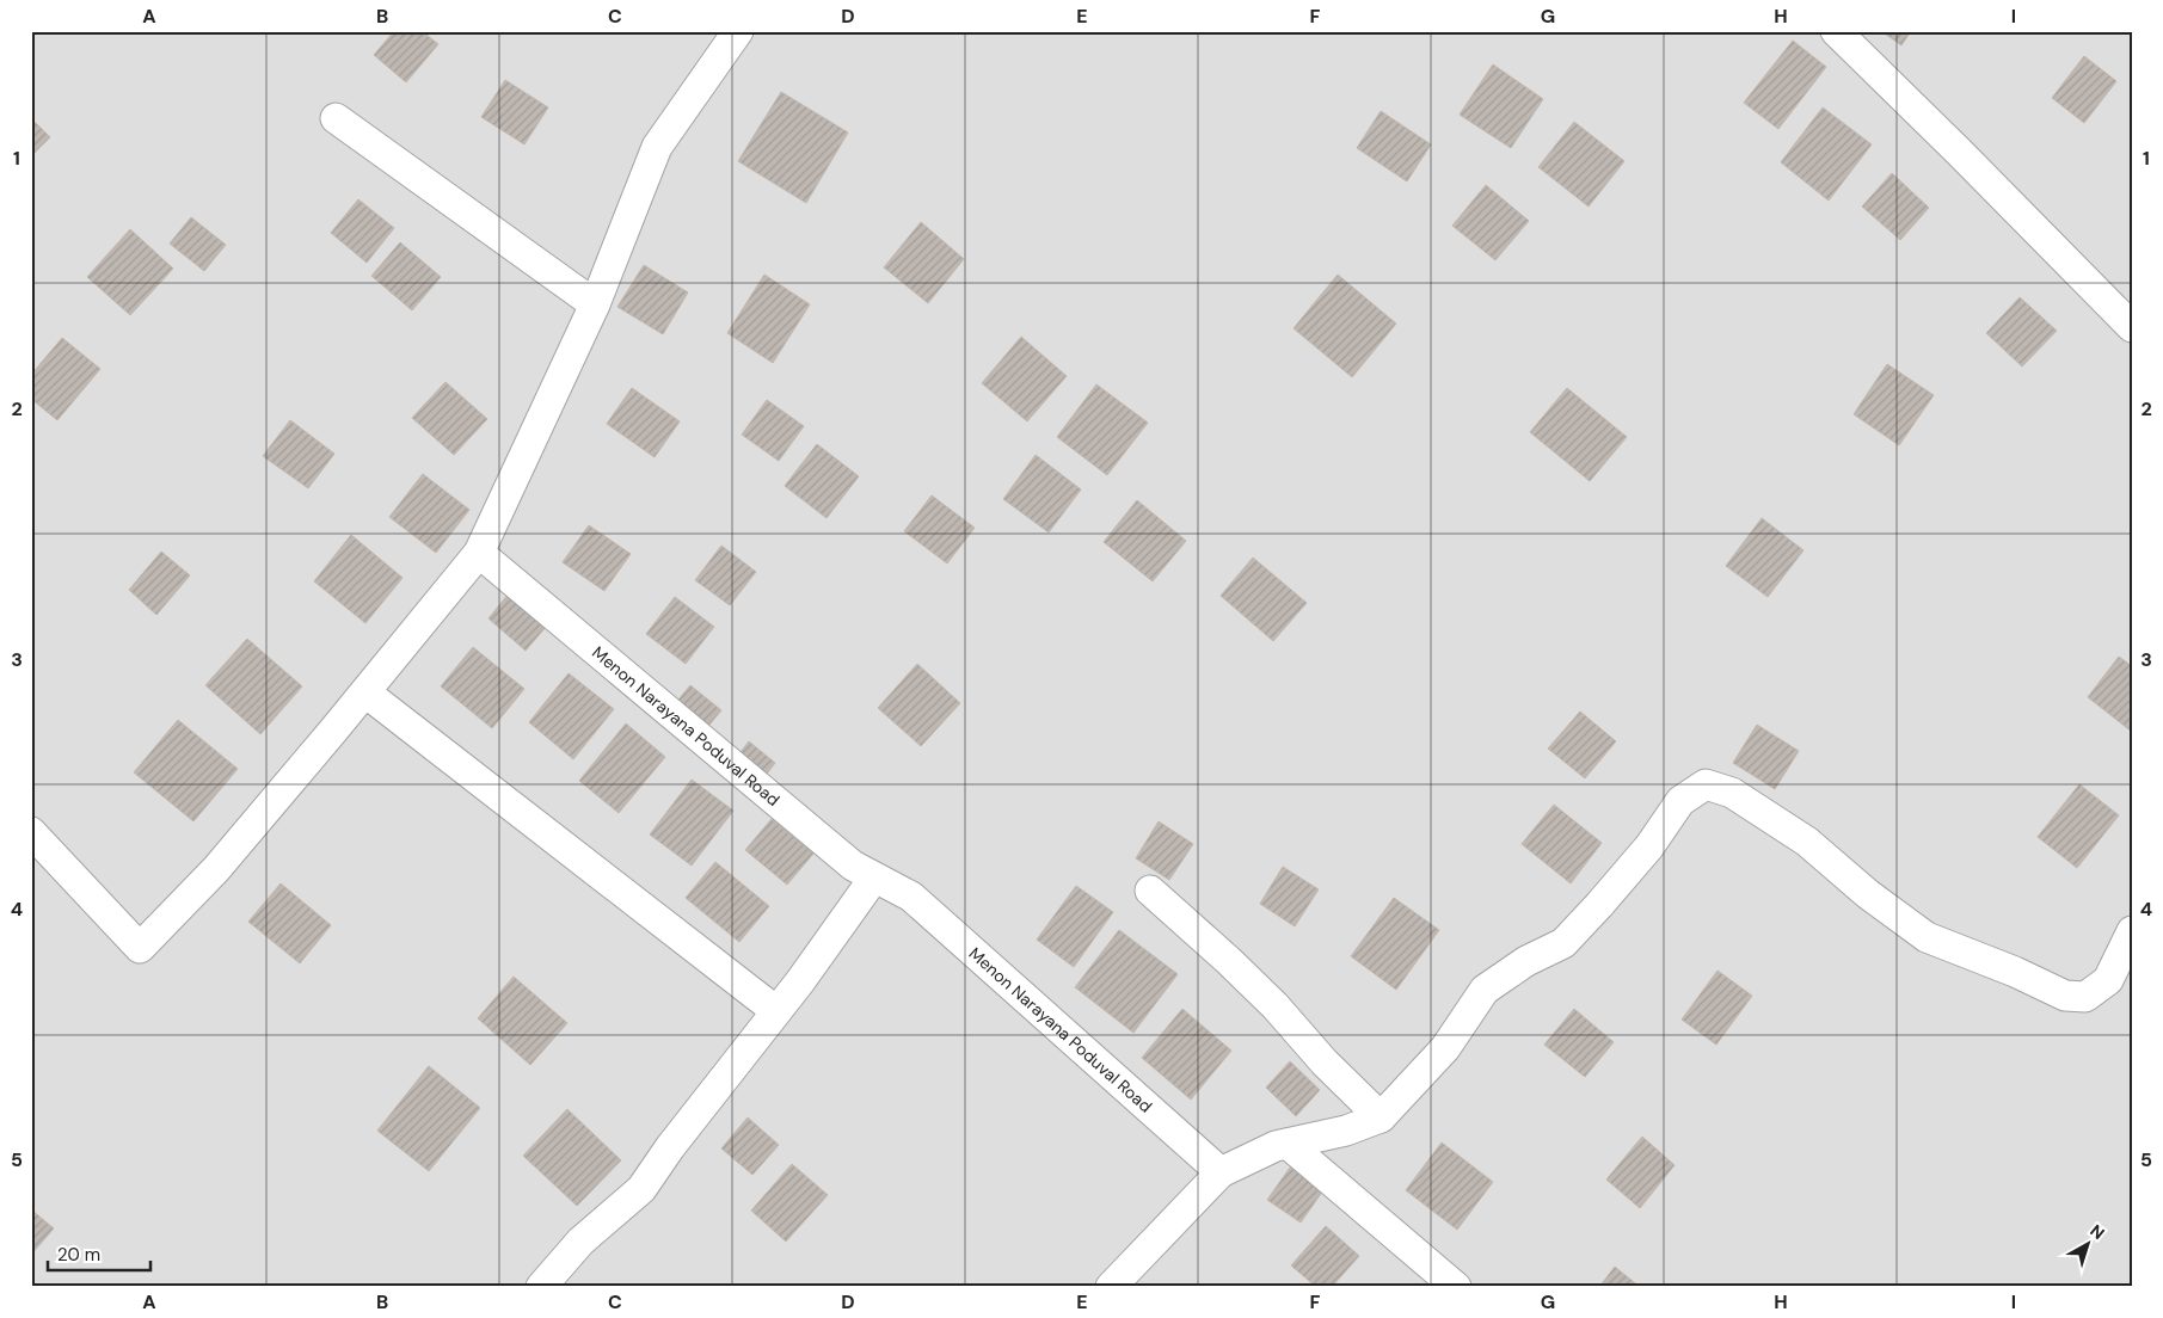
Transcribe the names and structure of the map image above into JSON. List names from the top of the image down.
{
  "streets": {
    "street": ["Menon Narayana Poduval Road"]
  },
  "scale_bar": "20 m",
  "north": "top right",
  "grid": {
    "columns": [
      "A",
      "B",
      "C",
      "D",
      "E",
      "F",
      "G",
      "H",
      "I"
    ],
    "rows": [
      "1",
      "2",
      "3",
      "4",
      "5"
    ]
  }
}
